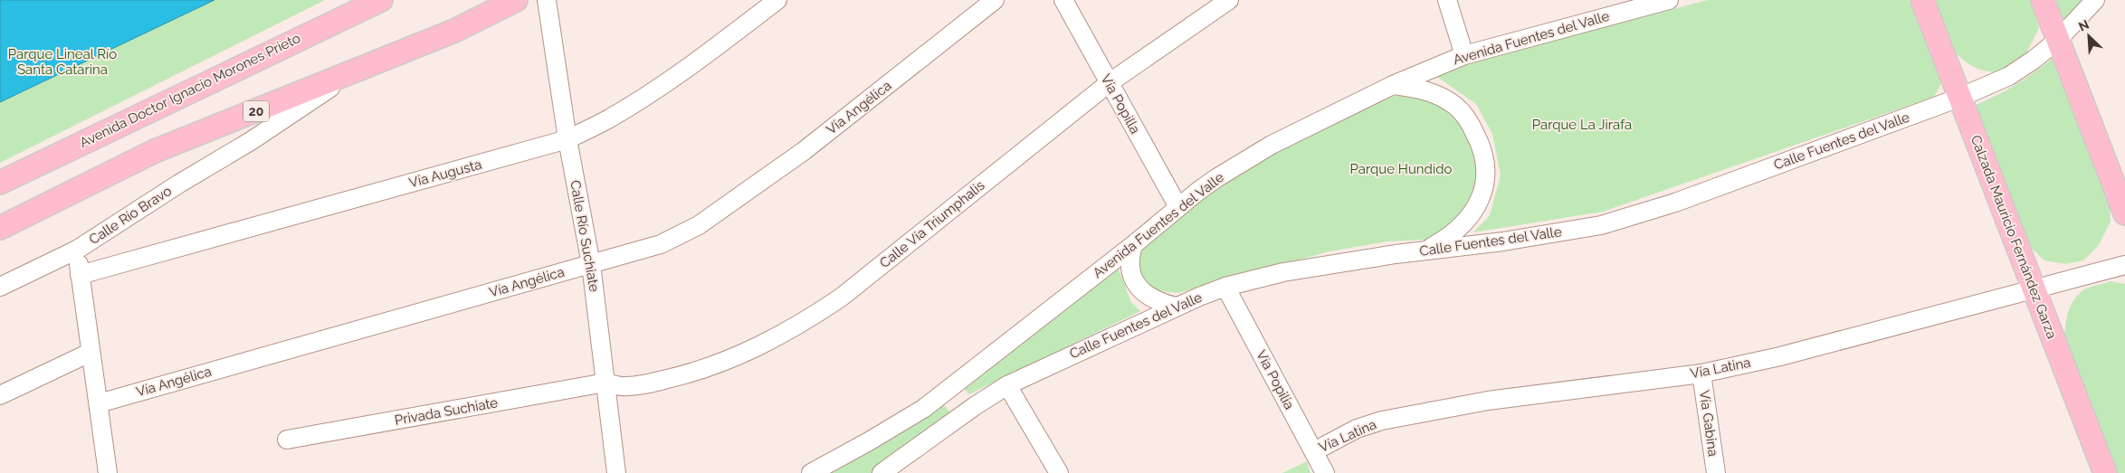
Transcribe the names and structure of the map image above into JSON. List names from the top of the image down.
{
  "streets": {
    "main road": ["Avenida Doctor Ignacio Morones Prieto", "20", "Calzada Mauricio Fernández Garza"],
    "street": [
      "Avenida Fuentes del Valle",
      "Vía Popilla",
      "Vía Angélica",
      "Calle Fuentes del Valle",
      "Vía Augusta",
      "Calle Río Bravo",
      "Calle Vía Triumphalis",
      "Calle Río Suchiate",
      "Vía Latina",
      "Vía Popilia",
      "Privada Suchiate",
      "Vía Gabina"
    ]
  },
  "crossings": [
    ["Avenida Fuentes del Valle", "Vía Popilla"],
    ["Vía Popilla", "Calle Vía Triumphalis"],
    ["Vía Angélica", "Calle Río Bravo"],
    ["Vía Angélica", "Calle Río Suchiate"],
    ["20", "Calle Río Bravo"],
    ["Calle Fuentes del Valle", "Calzada Mauricio Fernández Garza"],
    ["Calle Fuentes del Valle", "Vía Popilia"],
    ["Vía Augusta", "Calle Río Bravo"],
    ["Vía Augusta", "Calle Río Suchiate"],
    ["Calle Vía Triumphalis", "Calle Río Suchiate"],
    ["Calle Vía Triumphalis", "Privada Suchiate"],
    ["Calle Río Suchiate", "Privada Suchiate"],
    ["Calzada Mauricio Fernández Garza", "Vía Latina"],
    ["Vía Latina", "Vía Popilia"],
    ["Vía Latina", "Vía Gabina"]
  ],
  "parks": ["Parque Lineal Río Santa Catarina", "Parque La Jirafa", "Parque Hundido"],
  "north": "top left"
}
